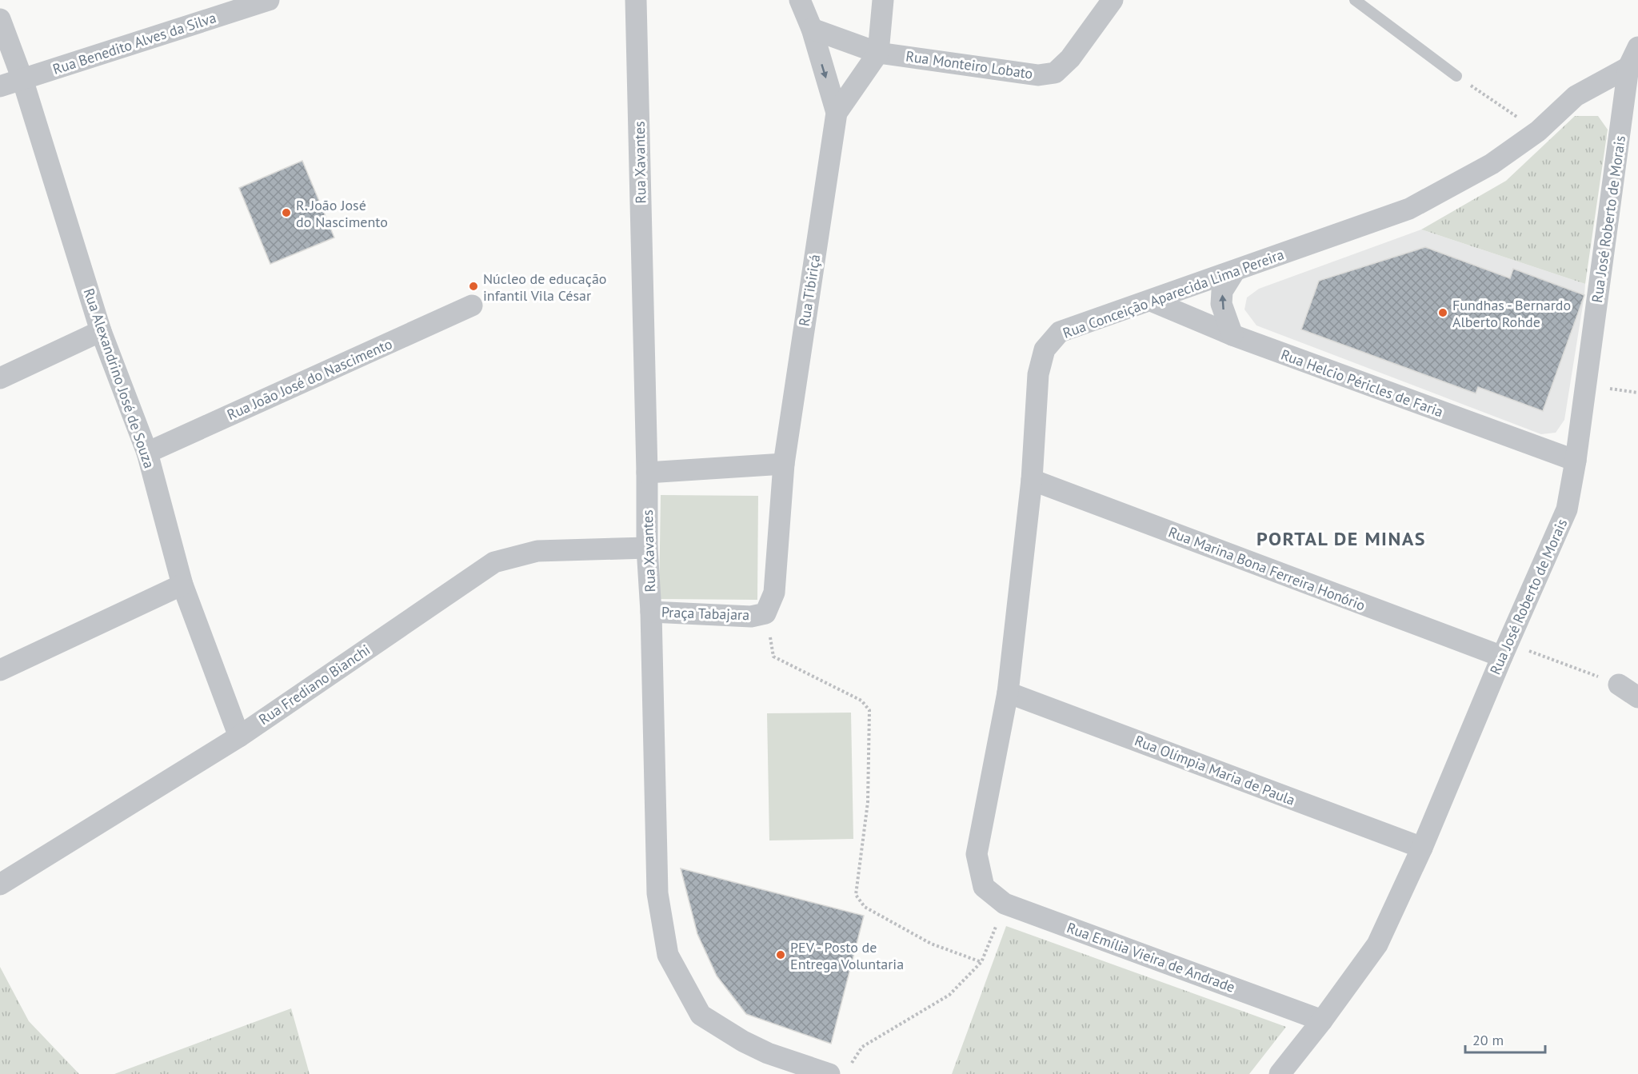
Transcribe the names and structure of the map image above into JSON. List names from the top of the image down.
{
  "streets": {
    "street": [
      "Rua Benedito Alves da Silva",
      "Rua Monteiro Lobato",
      "Rua Xavantes",
      "Rua José Roberto de Morais",
      "Rua Tibiriçá",
      "Rua Conceição Aparecida Lima Pereira",
      "Rua Alexandrino José de Souza",
      "Rua João José do Nascimento",
      "Rua Helcio Péricles de Faria",
      "Rua Marina Bona Ferreira Honório",
      "Praça Tabajara",
      "Rua Frediano Bianchi",
      "Rua Olímpia Maria de Paula",
      "Rua Emília Vieira de Andrade"
    ]
  },
  "crossings": [
    ["Rua Benedito Alves da Silva", "Rua Alexandrino José de Souza"],
    ["Rua Monteiro Lobato", "Rua Tibiriçá"],
    ["Rua Xavantes", "Praça Tabajara"],
    ["Rua Xavantes", "Rua Frediano Bianchi"],
    ["Rua José Roberto de Morais", "Rua Conceição Aparecida Lima Pereira"],
    ["Rua José Roberto de Morais", "Rua Helcio Péricles de Faria"],
    ["Rua José Roberto de Morais", "Rua Marina Bona Ferreira Honório"],
    ["Rua José Roberto de Morais", "Rua Olímpia Maria de Paula"],
    ["Rua José Roberto de Morais", "Rua Emília Vieira de Andrade"],
    ["Rua Tibiriçá", "Praça Tabajara"],
    ["Rua Conceição Aparecida Lima Pereira", "Rua Helcio Péricles de Faria"],
    ["Rua Conceição Aparecida Lima Pereira", "Rua Marina Bona Ferreira Honório"],
    ["Rua Conceição Aparecida Lima Pereira", "Rua Olímpia Maria de Paula"],
    ["Rua Conceição Aparecida Lima Pereira", "Rua Emília Vieira de Andrade"],
    ["Rua Alexandrino José de Souza", "Rua João José do Nascimento"],
    ["Rua Alexandrino José de Souza", "Rua Frediano Bianchi"]
  ],
  "districts": ["PORTAL DE MINAS"],
  "places": [
    "R. João José do Nascimento",
    "Núcleo de educação infantil Vila César",
    "Fundhas - Bernardo Alberto Rohde",
    "PEV - Posto de Entrega Voluntaria"
  ],
  "scale_bar": "20 m"
}
